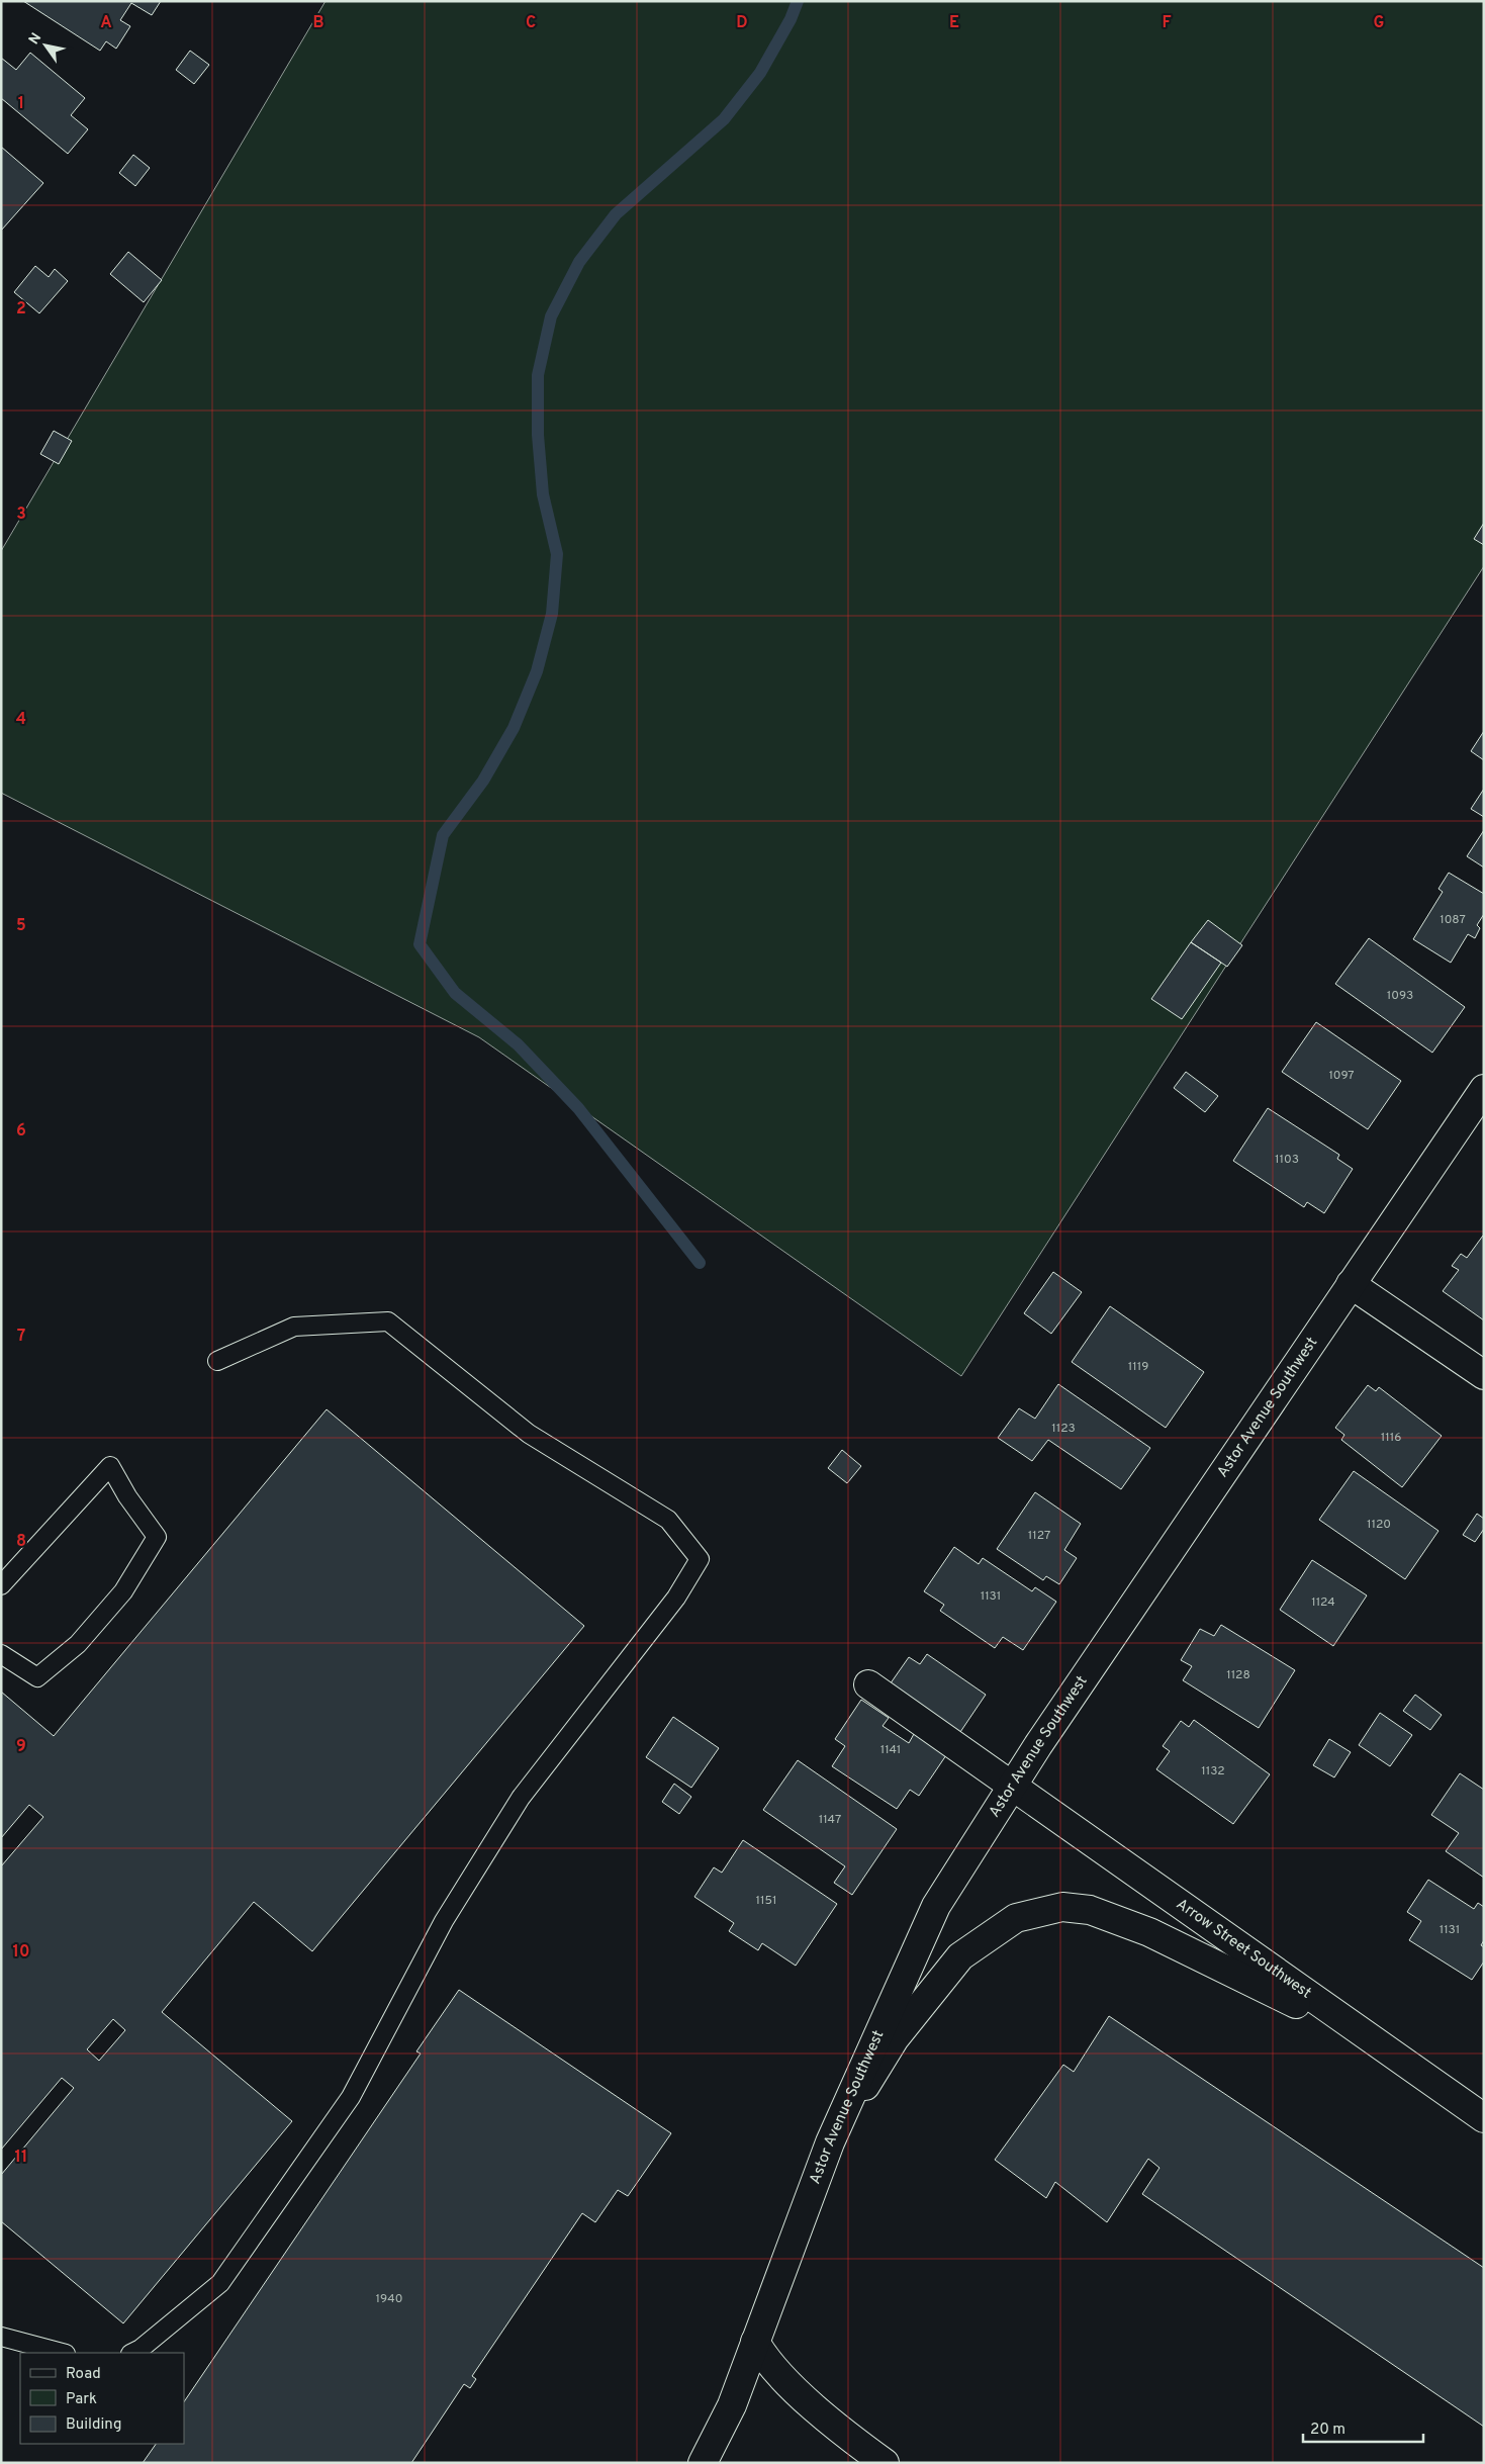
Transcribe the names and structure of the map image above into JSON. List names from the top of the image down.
{
  "streets": {
    "street": ["Astor Avenue Southwest", "Arrow Street Southwest"]
  },
  "crossings": [
    ["Astor Avenue Southwest", "Arrow Street Southwest"]
  ],
  "house_numbers": [
    "1087",
    "1093",
    "1097",
    "1103",
    "1119",
    "1123",
    "1116",
    "1120",
    "1127",
    "1131",
    "1124",
    "1128",
    "1141",
    "1132",
    "1147",
    "1151",
    "1131",
    "1940"
  ],
  "legend": ["Road", "Park", "Building"],
  "scale_bar": "20 m",
  "north": "top left",
  "grid": {
    "columns": [
      "A",
      "B",
      "C",
      "D",
      "E",
      "F",
      "G"
    ],
    "rows": [
      "1",
      "2",
      "3",
      "4",
      "5",
      "6",
      "7",
      "8",
      "9",
      "10",
      "11"
    ]
  }
}
